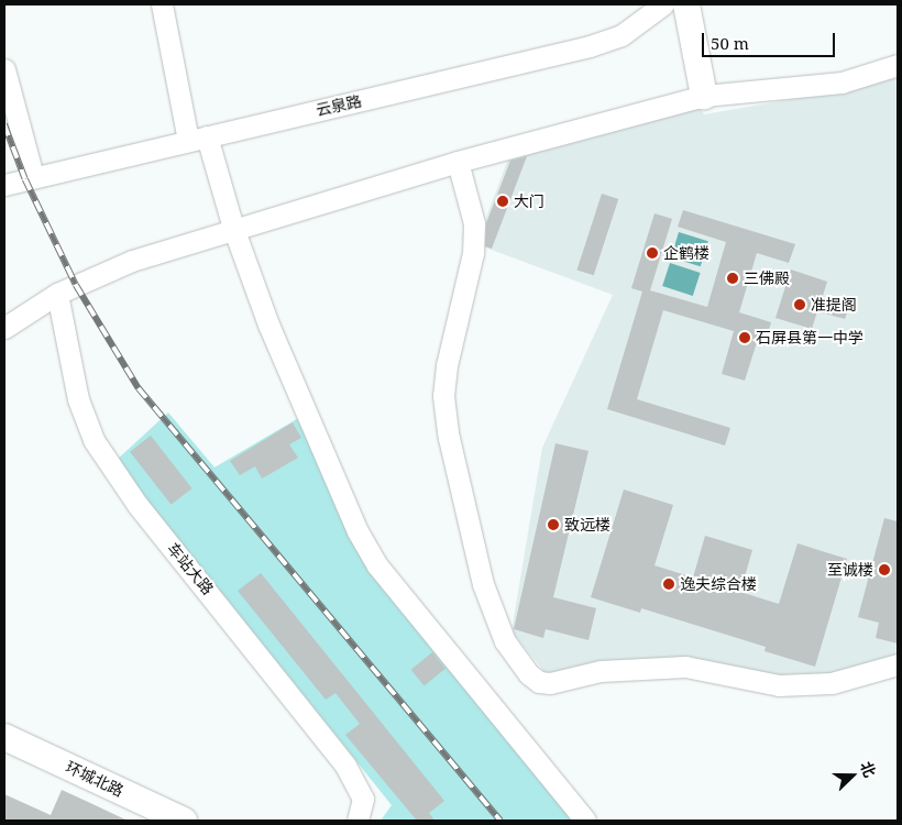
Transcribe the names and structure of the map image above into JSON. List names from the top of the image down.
{
  "streets": {
    "street": ["云泉路", "车站大路", "环城北路"]
  },
  "places": [
    "大门",
    "企鹤楼",
    "三佛殿",
    "准提阁",
    "石屏县第一中学",
    "致远楼",
    "至诚楼",
    "逸夫综合楼"
  ],
  "scale_bar": "50 m",
  "north": "right"
}
